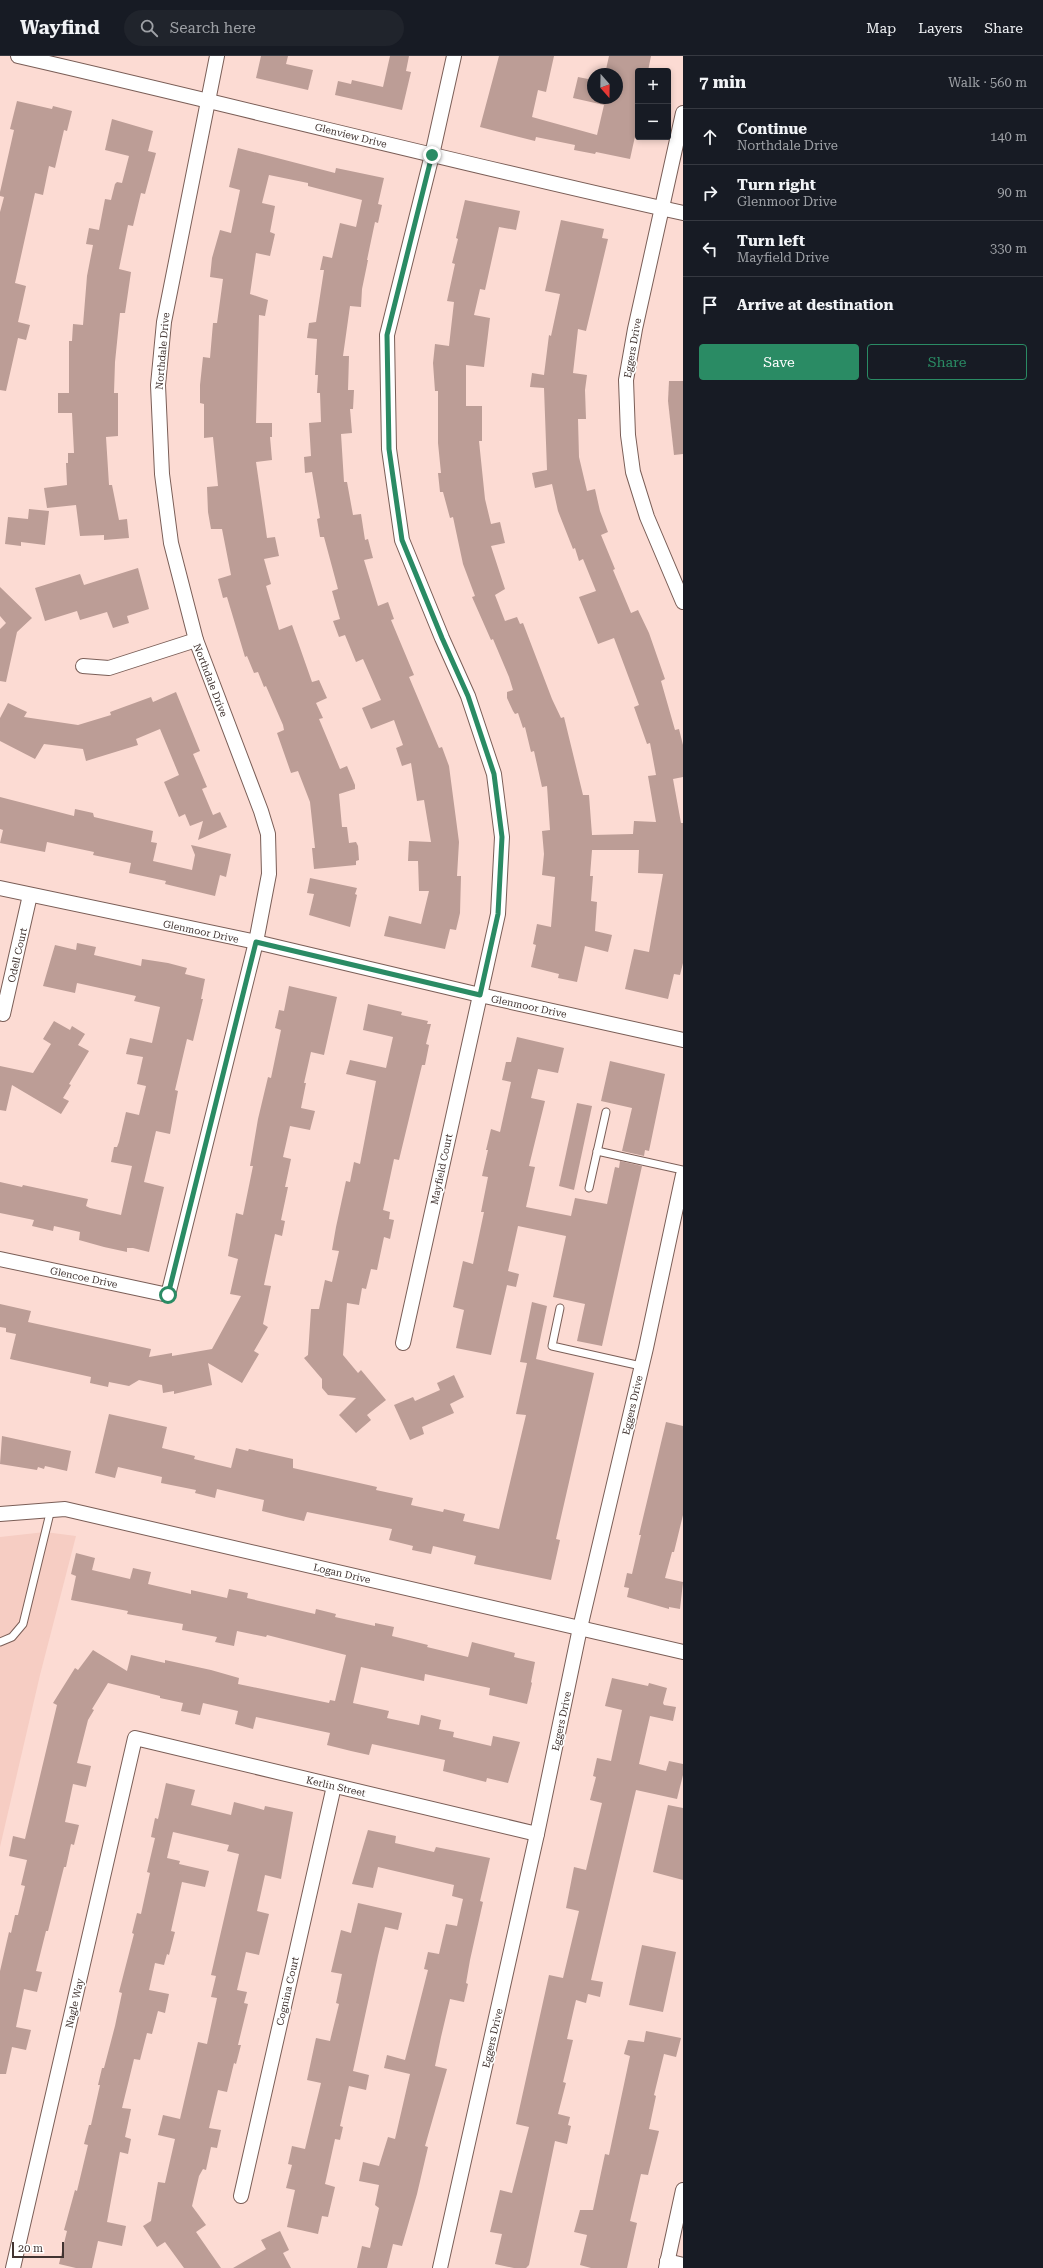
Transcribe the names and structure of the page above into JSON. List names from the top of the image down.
{
  "streets": {
    "street": [
      "Glenview Drive",
      "Eggers Drive",
      "Northdale Drive",
      "Glenmoor Drive",
      "Odell Court",
      "Mayfield Court",
      "Glencoe Drive",
      "Logan Drive",
      "Kerlin Street",
      "Cognina Court",
      "Nagle Way"
    ]
  },
  "crossings": [
    ["Glenview Drive", "Eggers Drive"],
    ["Glenview Drive", "Northdale Drive"],
    ["Glenview Drive", "Mayfield Court"],
    ["Eggers Drive", "Logan Drive"],
    ["Eggers Drive", "Kerlin Street"],
    ["Northdale Drive", "Glenmoor Drive"],
    ["Northdale Drive", "Glencoe Drive"],
    ["Glenmoor Drive", "Odell Court"],
    ["Glenmoor Drive", "Mayfield Court"],
    ["Kerlin Street", "Cognina Court"],
    ["Kerlin Street", "Nagle Way"]
  ],
  "scale_bar": "20 m",
  "north": "bottom",
  "page": {
    "header": "Wayfind",
    "search": "Search here",
    "nav": ["Map", "Layers", "Share"],
    "heading": ["7 min", "Walk · 560 m"],
    "map_buttons": ["+", "−"],
    "list": [
      ["Continue", "Northdale Drive", "140 m"],
      ["Turn right", "Glenmoor Drive", "90 m"],
      ["Turn left", "Mayfield Drive", "330 m"],
      "Arrive at destination"
    ],
    "buttons": ["Save", "Share"],
    "scale": "20 m"
  }
}
